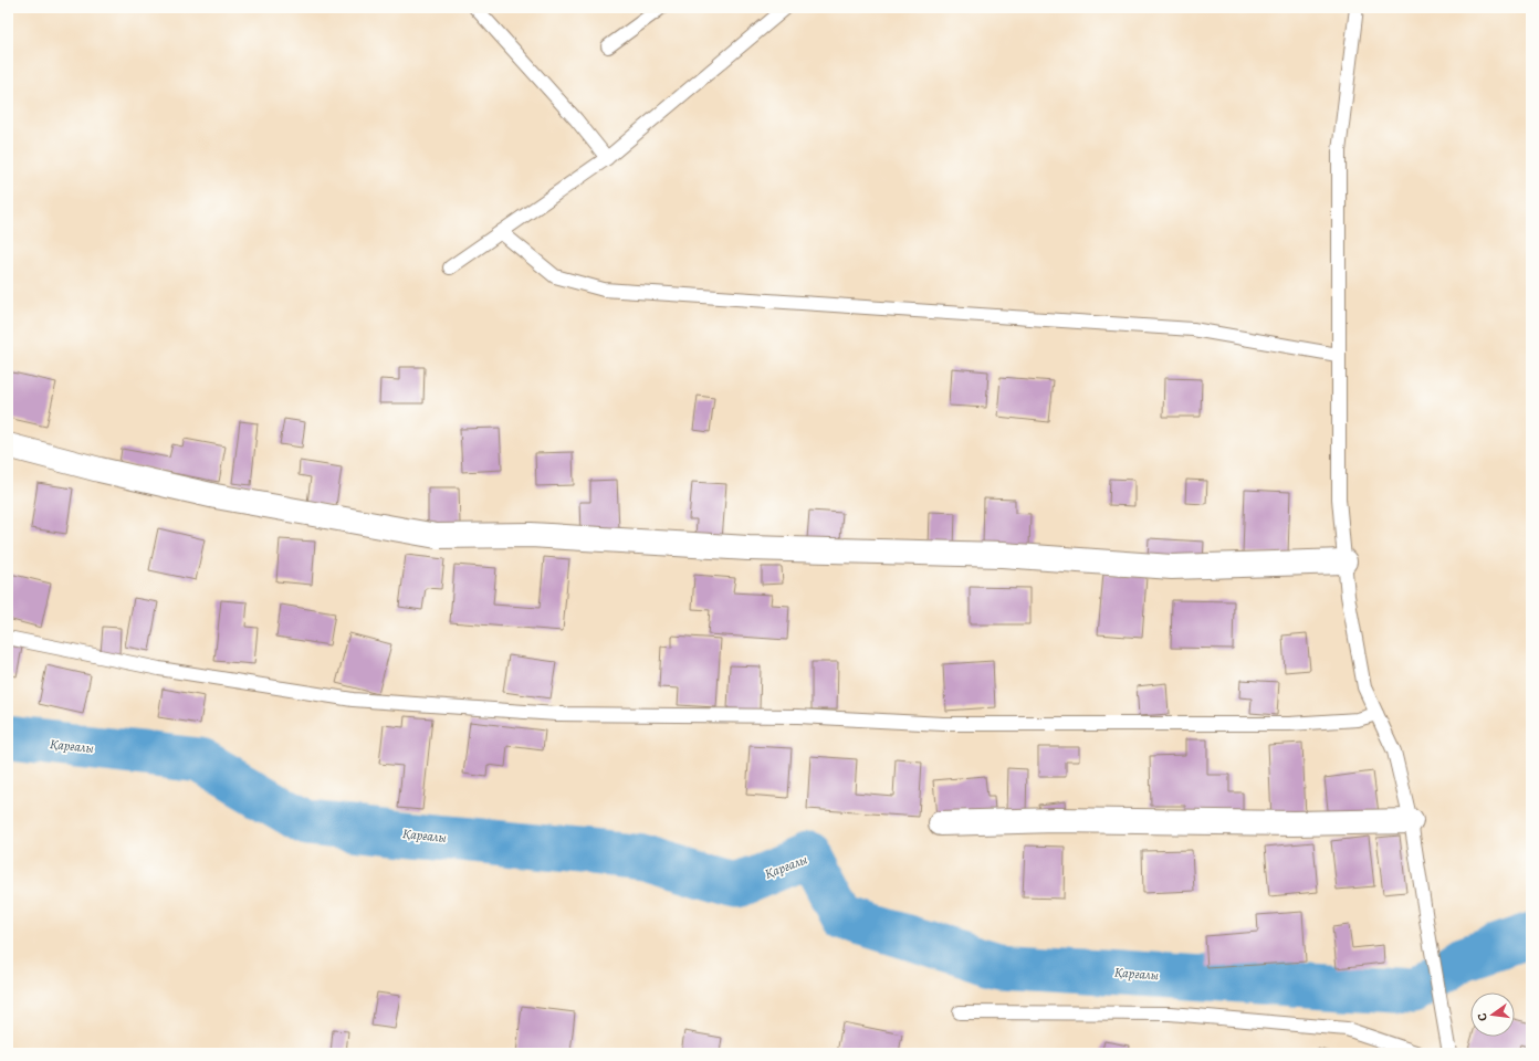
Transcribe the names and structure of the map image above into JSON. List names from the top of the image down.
{
  "water": ["Қарғалы"],
  "north": "left"
}
